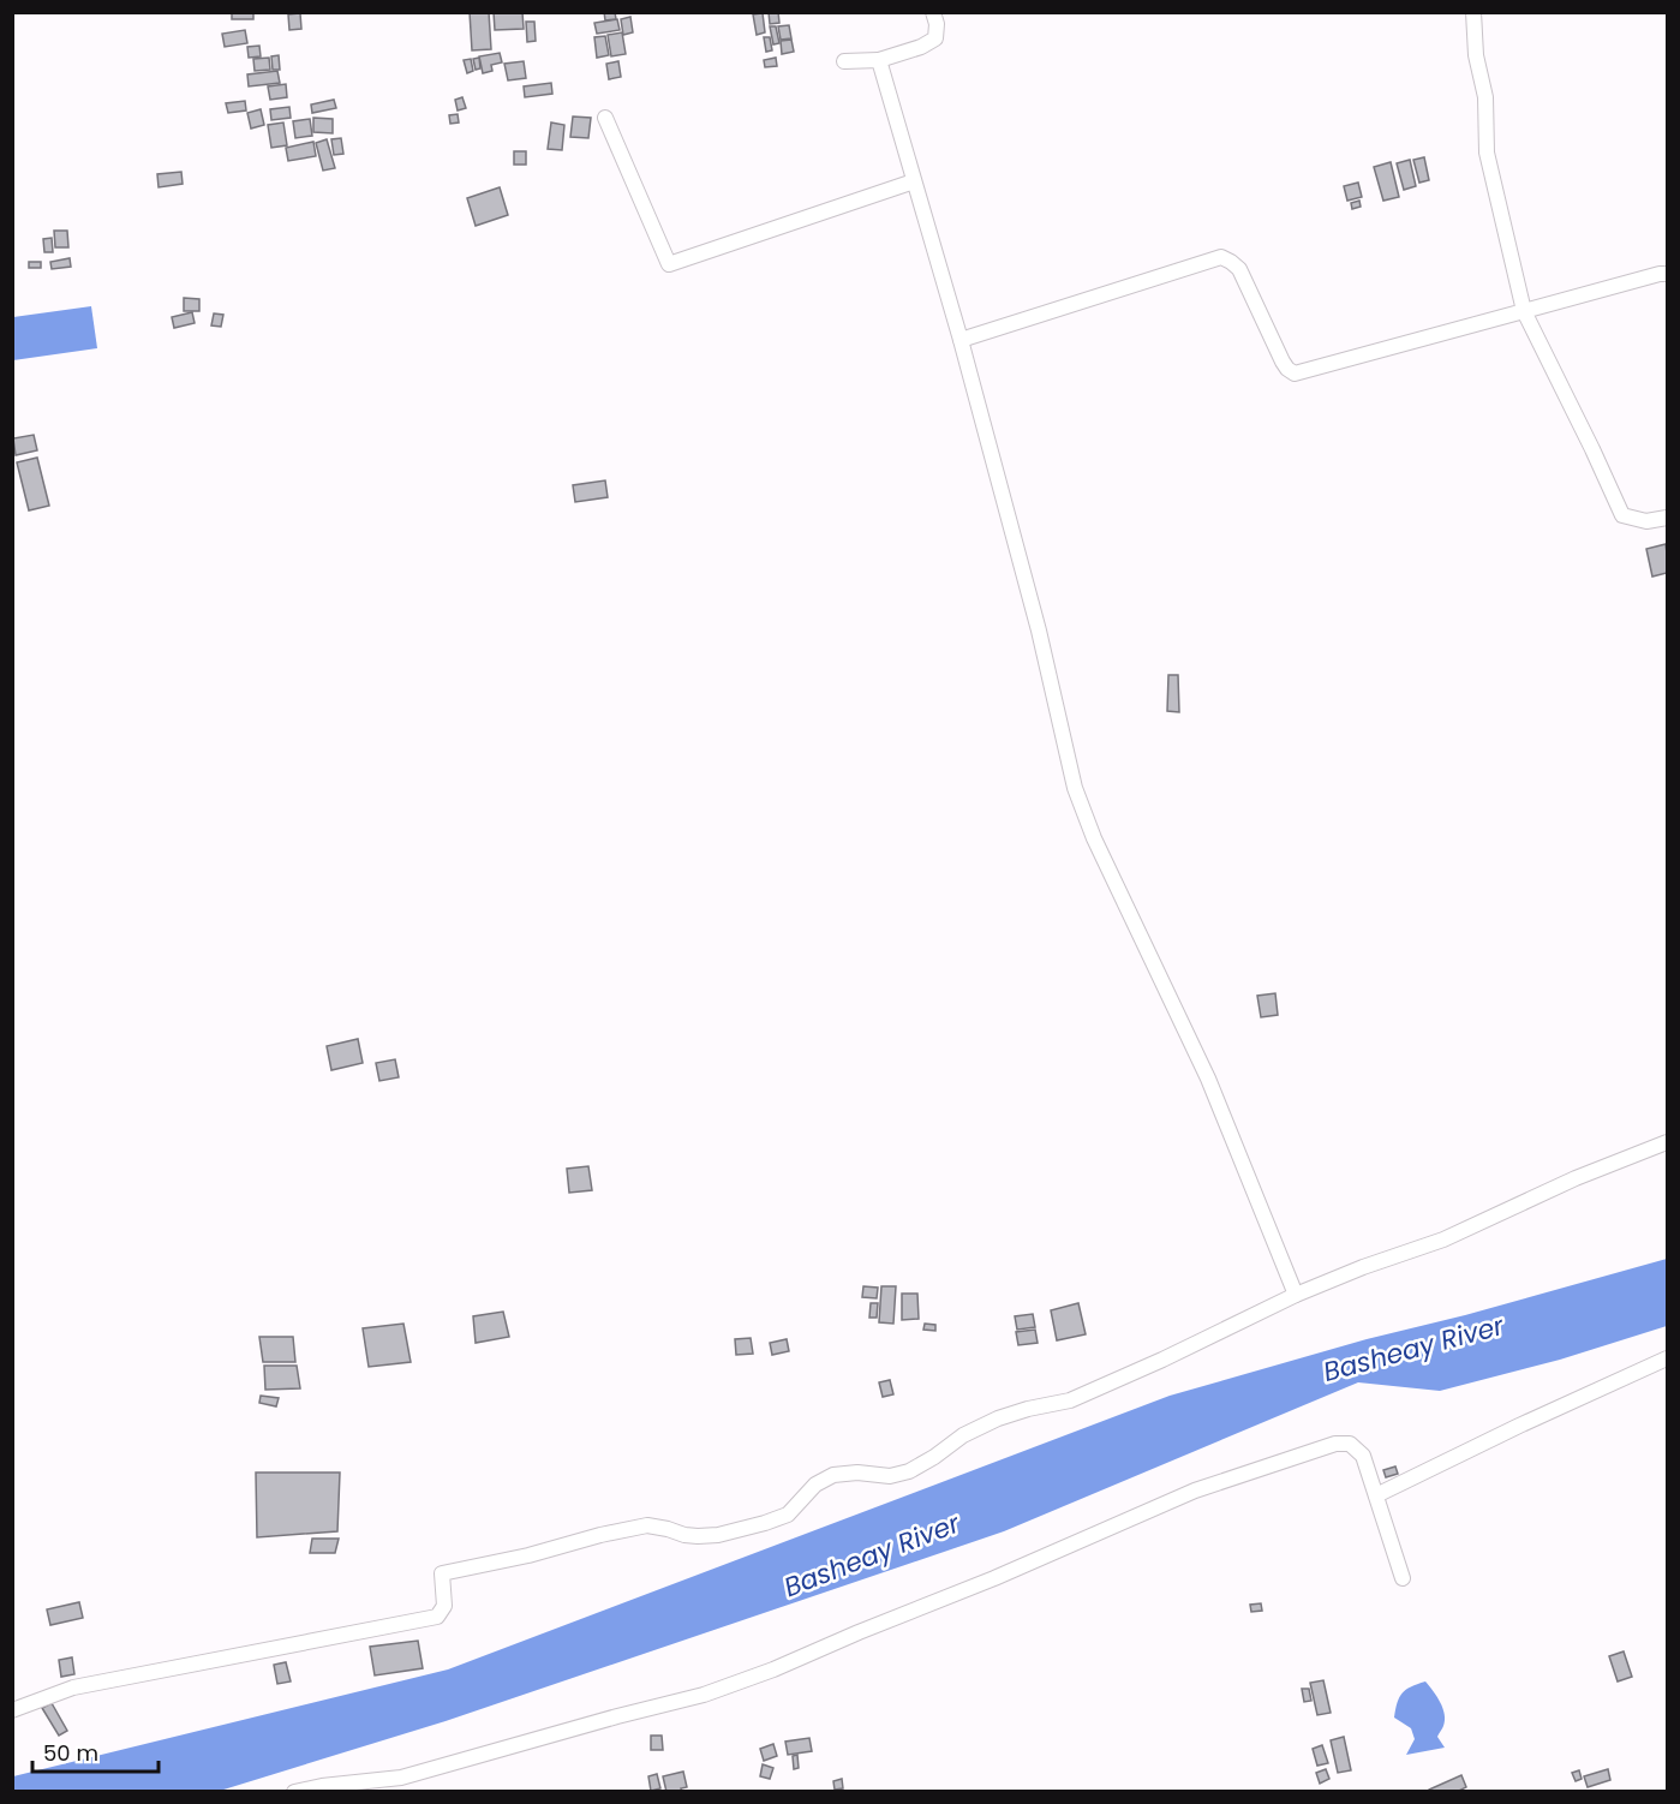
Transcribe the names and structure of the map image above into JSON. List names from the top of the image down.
{
  "water": ["Basheay River"],
  "scale_bar": "50 m"
}
